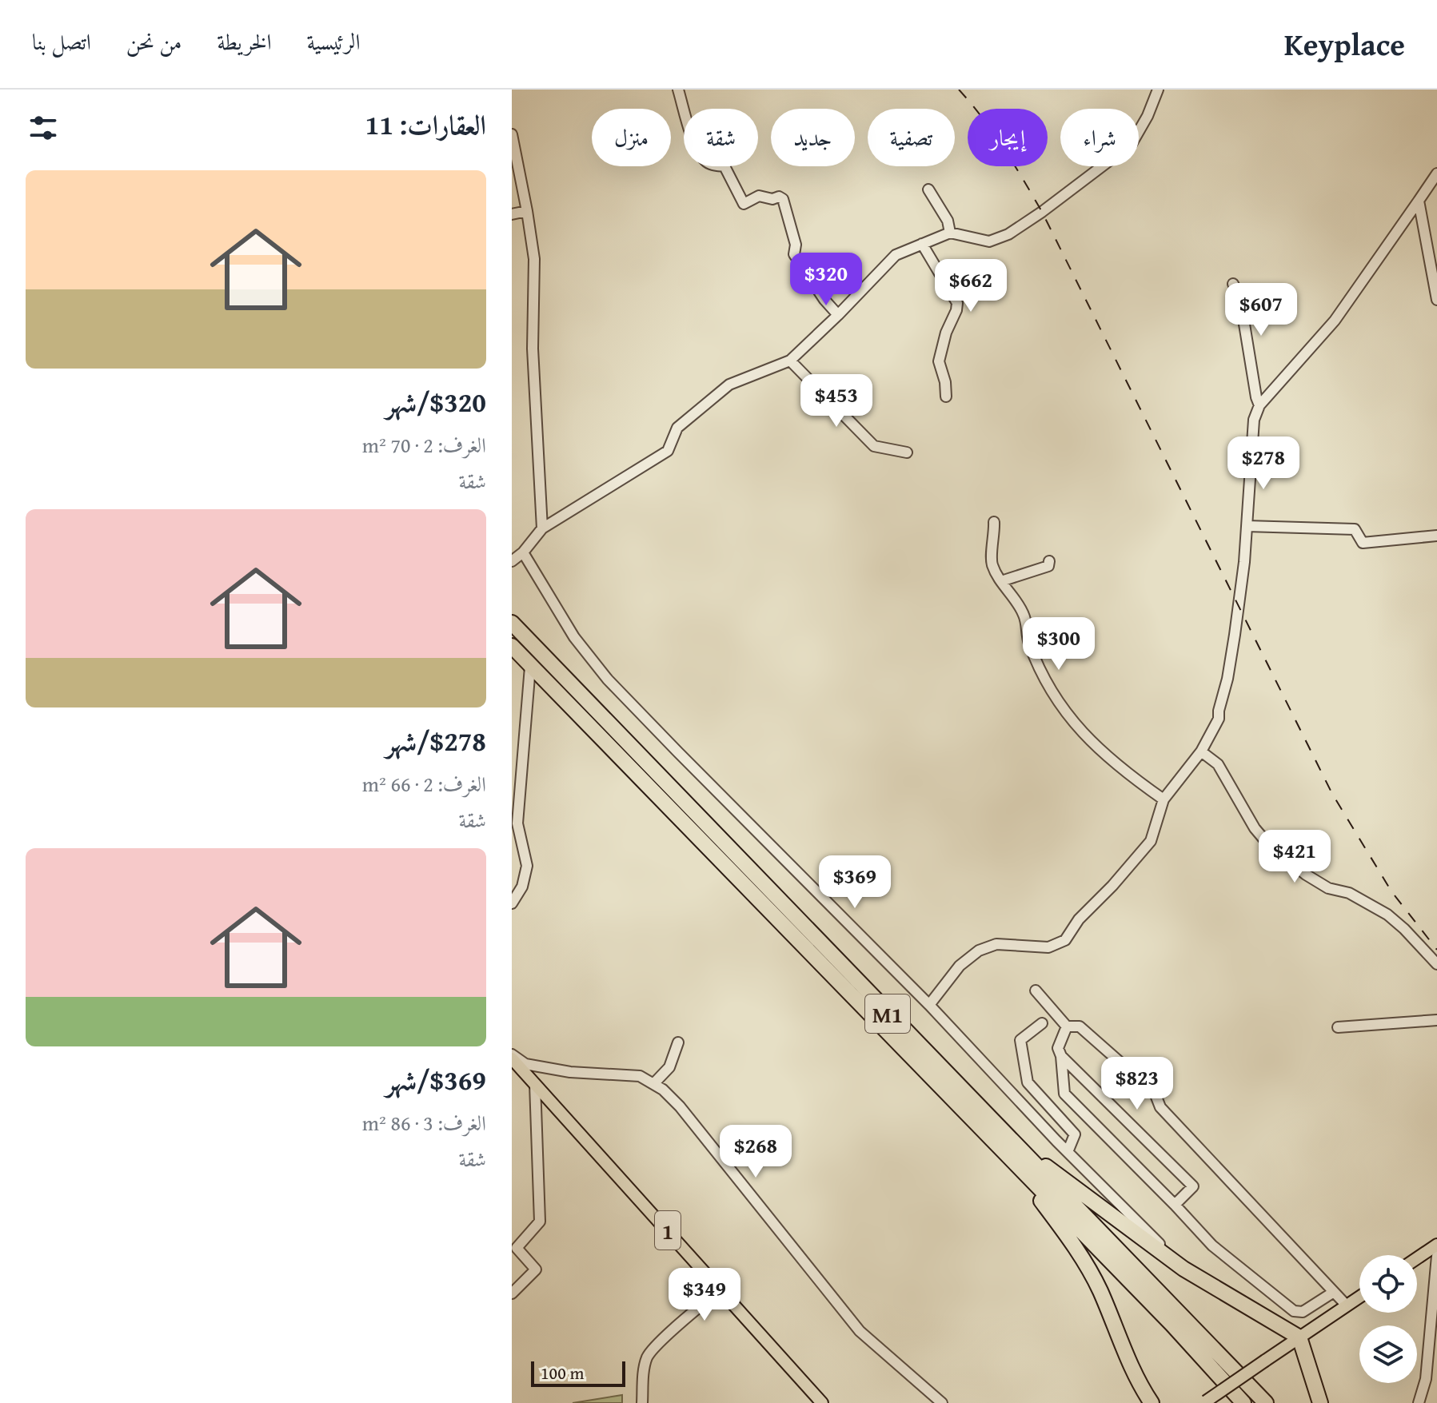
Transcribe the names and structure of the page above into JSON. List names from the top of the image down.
{
  "streets": {
    "highway": ["M1"],
    "main road": ["1"]
  },
  "scale_bar": "100 m",
  "page": {
    "header": "Keyplace",
    "nav": [
      "الرئيسية",
      "الخريطة",
      "من نحن",
      "اتصل بنا"
    ],
    "heading": "العقارات: 11",
    "chip": [
      "شراء",
      "إيجار",
      "تصفية",
      "جديد",
      "شقة",
      "منزل"
    ],
    "list": [
      {
        "name": "$320/شهر",
        "note": "الغرف: 2 · 70 m² · شقة"
      },
      {
        "name": "$278/شهر",
        "note": "الغرف: 2 · 66 m² · شقة"
      },
      {
        "name": "$369/شهر",
        "note": "الغرف: 3 · 86 m² · شقة"
      }
    ],
    "price": [
      "$320",
      "$662",
      "$607",
      "$453",
      "$278",
      "$300",
      "$421",
      "$369",
      "$823",
      "$268",
      "$349"
    ],
    "scale": "100 m"
  }
}
